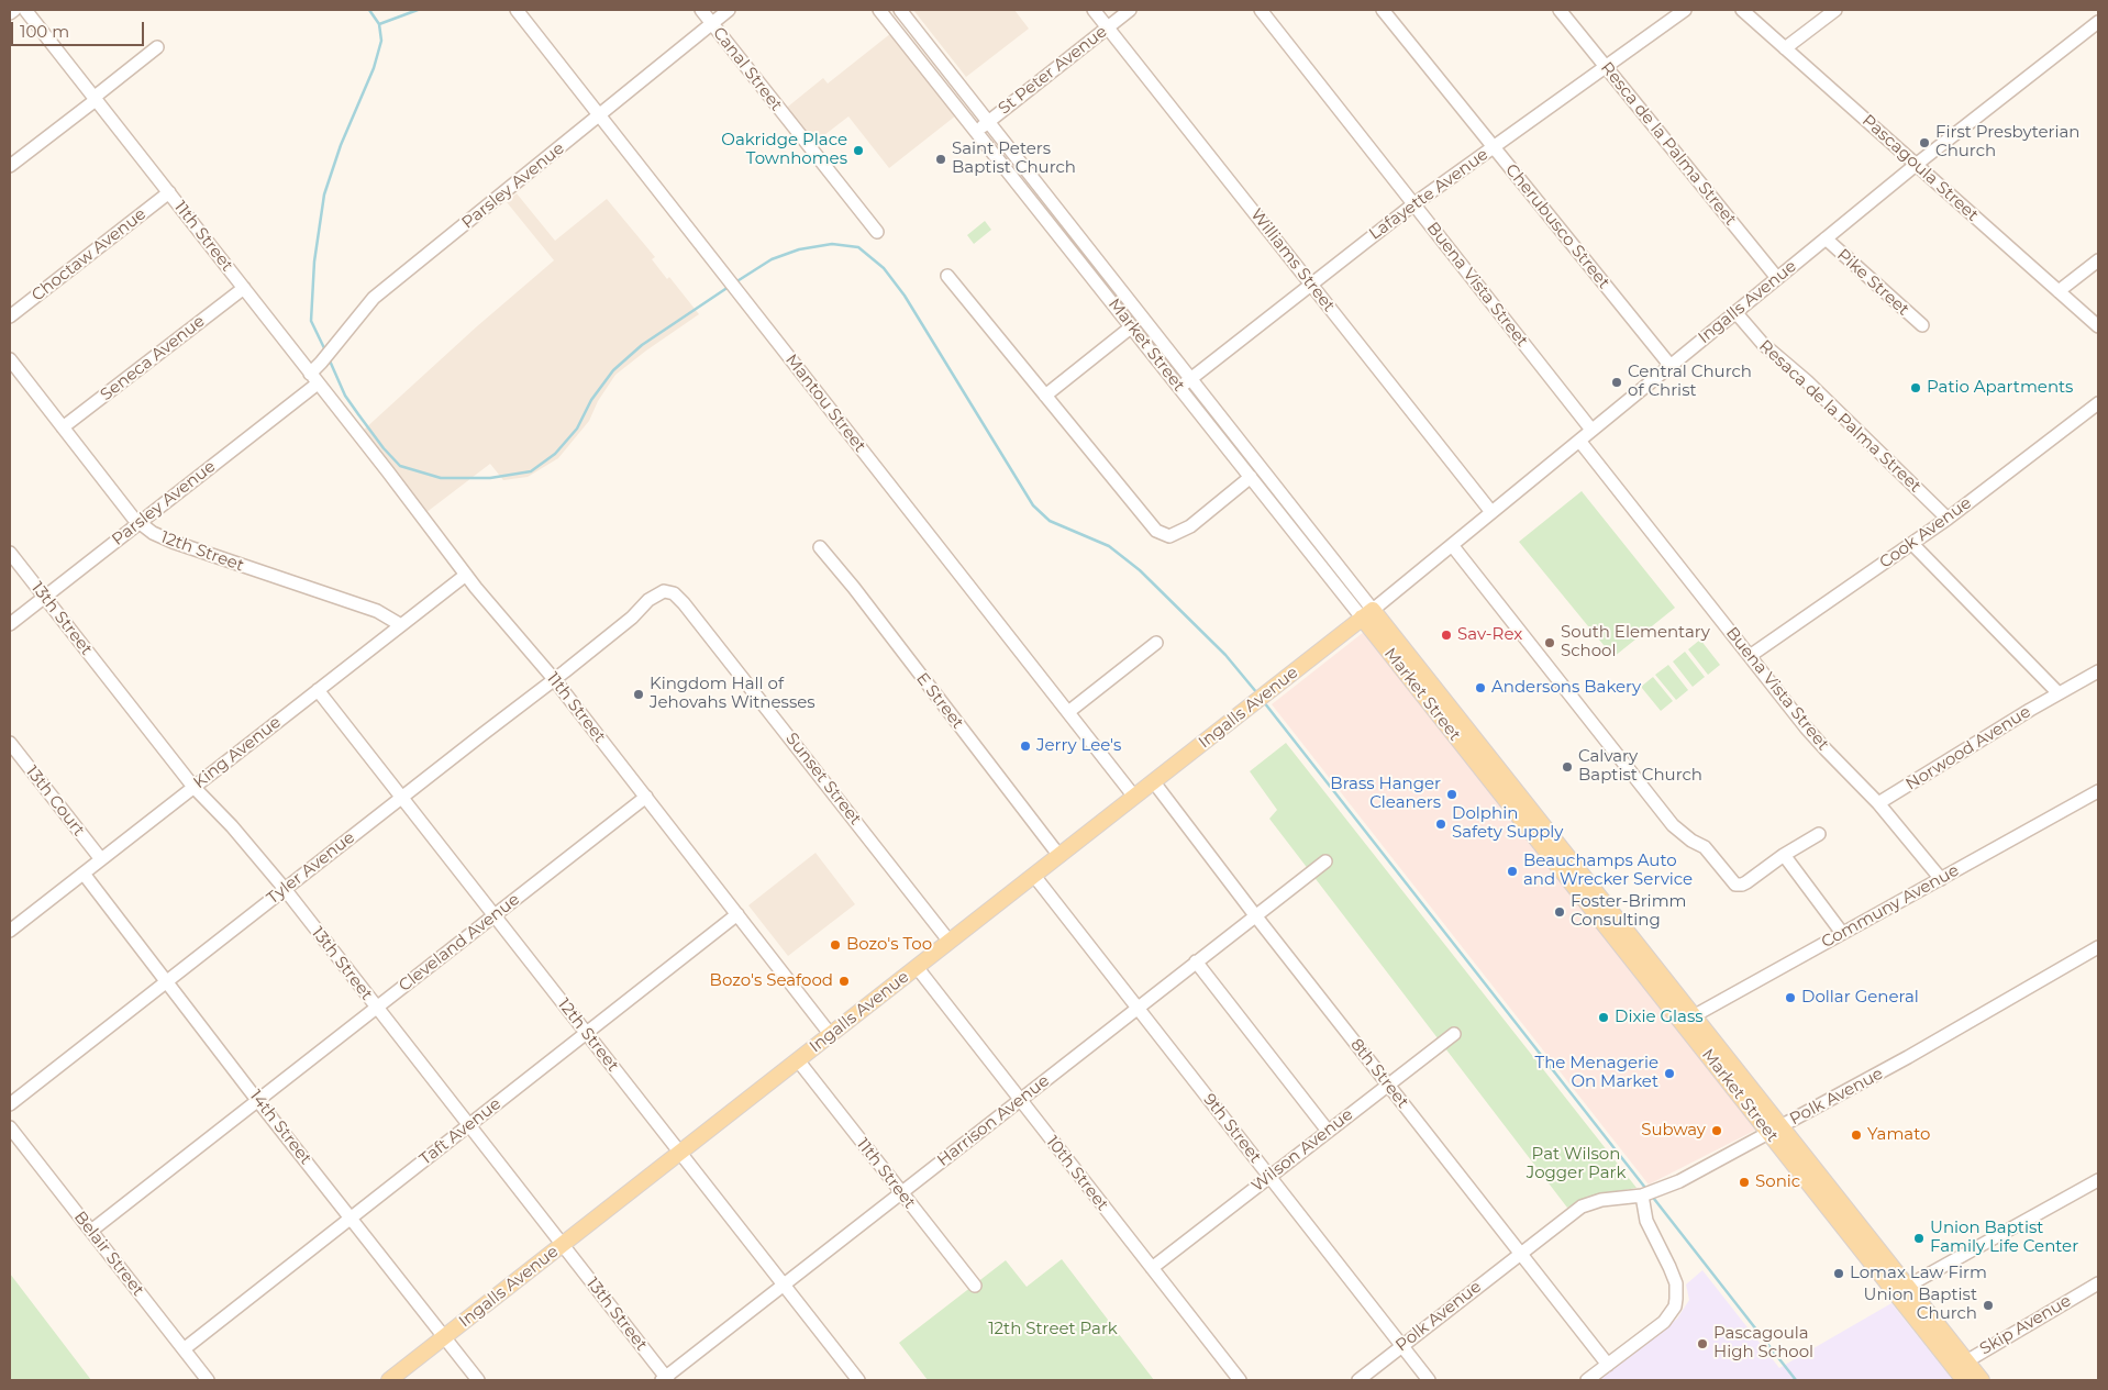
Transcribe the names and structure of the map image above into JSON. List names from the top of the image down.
{
  "streets": {
    "main road": ["Ingalls Avenue", "Market Street"],
    "street": [
      "Canal Street",
      "St Peter Avenue",
      "Resca de la Palma Street",
      "Pascagoula Street",
      "Parsley Avenue",
      "Lafayette Avenue",
      "Cherubusco Street",
      "11th Street",
      "Choctaw Avenue",
      "Williams Street",
      "Pike Street",
      "Buena Vista Street",
      "Seneca Avenue",
      "Mantou Street",
      "Resaca de la Palma Street",
      "Cook Avenue",
      "12th Street",
      "13th Street",
      "E Street",
      "Norwood Avenue",
      "King Avenue",
      "Sunset Street",
      "13th Court",
      "Tyler Avenue",
      "Communy Avenue",
      "Cleveland Avenue",
      "8th Street",
      "Polk Avenue",
      "Harrison Avenue",
      "14th Street",
      "9th Street",
      "Taft Avenue",
      "Wilson Avenue",
      "10th Street",
      "Belair Street",
      "Skip Avenue"
    ]
  },
  "crossings": [
    ["Canal Street", "Parsley Avenue"],
    ["St Peter Avenue", "Williams Street"],
    ["St Peter Avenue", "Market Street"],
    ["Resca de la Palma Street", "Lafayette Avenue"],
    ["Resca de la Palma Street", "Ingalls Avenue"],
    ["Pascagoula Street", "Ingalls Avenue"],
    ["Parsley Avenue", "11th Street"],
    ["Parsley Avenue", "Mantou Street"],
    ["Parsley Avenue", "12th Street"],
    ["Parsley Avenue", "13th Street"],
    ["Lafayette Avenue", "Cherubusco Street"],
    ["Lafayette Avenue", "Williams Street"],
    ["Lafayette Avenue", "Buena Vista Street"],
    ["Lafayette Avenue", "Market Street"],
    ["Cherubusco Street", "Ingalls Avenue"],
    ["11th Street", "Choctaw Avenue"],
    ["11th Street", "Ingalls Avenue"],
    ["11th Street", "Seneca Avenue"],
    ["11th Street", "King Avenue"],
    ["11th Street", "Tyler Avenue"],
    ["11th Street", "Cleveland Avenue"],
    ["11th Street", "Harrison Avenue"],
    ["11th Street", "Taft Avenue"],
    ["Williams Street", "Ingalls Avenue"],
    ["Pike Street", "Ingalls Avenue"],
    ["Buena Vista Street", "Ingalls Avenue"],
    ["Buena Vista Street", "Cook Avenue"],
    ["Buena Vista Street", "Norwood Avenue"],
    ["Buena Vista Street", "Communy Avenue"],
    ["Ingalls Avenue", "Market Street"],
    ["Ingalls Avenue", "Mantou Street"],
    ["Ingalls Avenue", "Resaca de la Palma Street"],
    ["Ingalls Avenue", "12th Street"],
    ["Ingalls Avenue", "13th Street"],
    ["Ingalls Avenue", "E Street"],
    ["Ingalls Avenue", "Sunset Street"],
    ["Ingalls Avenue", "8th Street"],
    ["Ingalls Avenue", "14th Street"],
    ["Ingalls Avenue", "9th Street"],
    ["Ingalls Avenue", "10th Street"],
    ["Market Street", "Communy Avenue"],
    ["Market Street", "Polk Avenue"],
    ["Market Street", "Skip Avenue"],
    ["Seneca Avenue", "12th Street"],
    ["Resaca de la Palma Street", "Cook Avenue"],
    ["12th Street", "King Avenue"],
    ["12th Street", "Tyler Avenue"],
    ["12th Street", "Cleveland Avenue"],
    ["12th Street", "Harrison Avenue"],
    ["12th Street", "Taft Avenue"],
    ["13th Street", "King Avenue"],
    ["13th Street", "Tyler Avenue"],
    ["13th Street", "Cleveland Avenue"],
    ["13th Street", "Harrison Avenue"],
    ["13th Street", "Taft Avenue"],
    ["King Avenue", "13th Court"],
    ["King Avenue", "14th Street"],
    ["Sunset Street", "Tyler Avenue"],
    ["Tyler Avenue", "14th Street"],
    ["Cleveland Avenue", "14th Street"],
    ["Cleveland Avenue", "Belair Street"],
    ["8th Street", "Polk Avenue"],
    ["8th Street", "Harrison Avenue"],
    ["8th Street", "Wilson Avenue"],
    ["Polk Avenue", "9th Street"],
    ["Harrison Avenue", "9th Street"],
    ["Harrison Avenue", "10th Street"],
    ["14th Street", "Taft Avenue"],
    ["9th Street", "Wilson Avenue"],
    ["Taft Avenue", "Belair Street"],
    ["Wilson Avenue", "10th Street"]
  ],
  "parks": ["Pat Wilson Jogger Park", "12th Street Park"],
  "places": [
    "First Presbyterian Church",
    "Oakridge Place Townhomes",
    "Saint Peters Baptist Church",
    "Central Church of Christ",
    "Patio Apartments",
    "Sav-Rex",
    "South Elementary School",
    "Andersons Bakery",
    "Kingdom Hall of Jehovahs Witnesses",
    "Jerry Lee's",
    "Calvary Baptist Church",
    "Brass Hanger Cleaners",
    "Dolphin Safety Supply",
    "Beauchamps Auto and Wrecker Service",
    "Foster-Brimm Consulting",
    "Bozo's Too",
    "Bozo's Seafood",
    "Dollar General",
    "Dixie Glass",
    "The Menagerie On Market",
    "Subway",
    "Yamato",
    "Sonic",
    "Union Baptist Family Life Center",
    "Lomax Law Firm",
    "Union Baptist Church",
    "Pascagoula High School"
  ],
  "scale_bar": "100 m"
}
